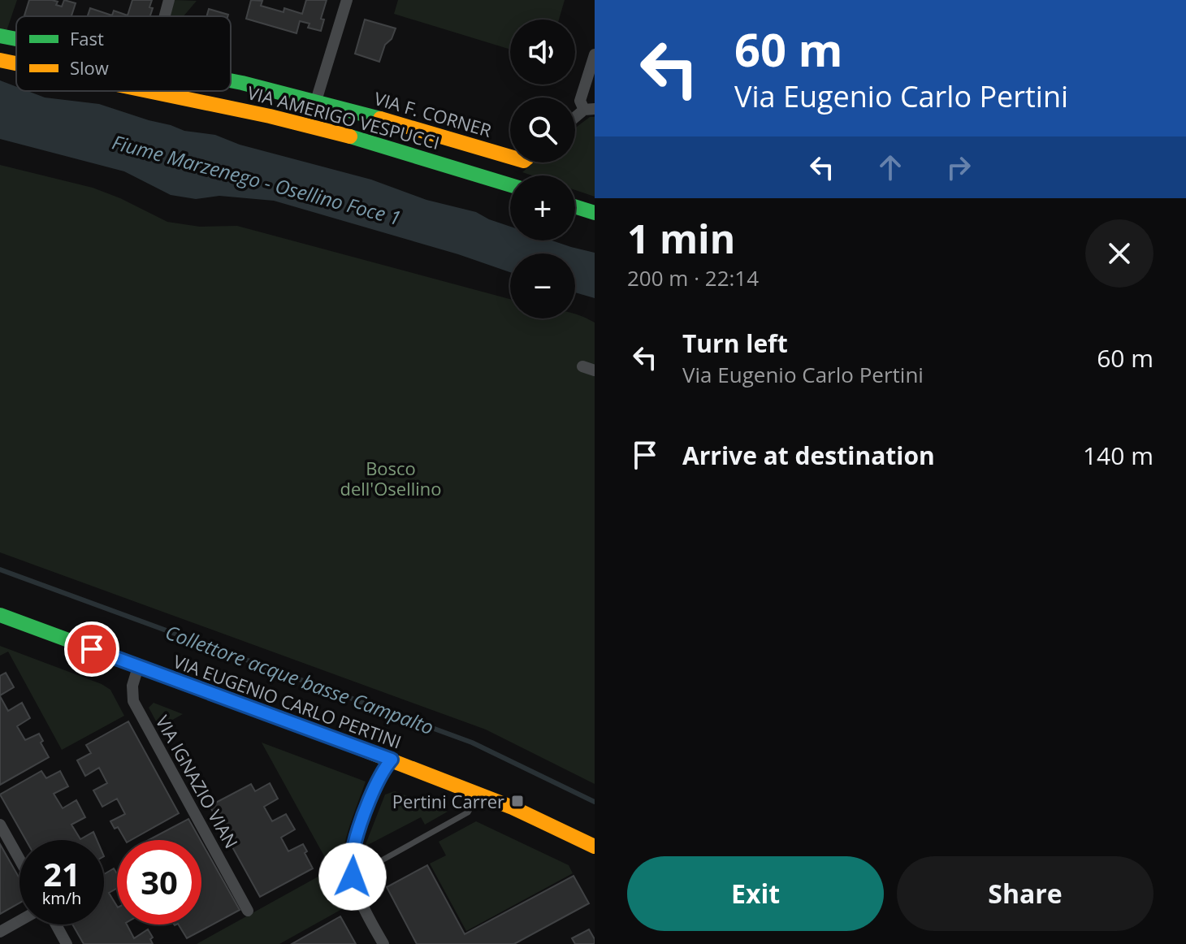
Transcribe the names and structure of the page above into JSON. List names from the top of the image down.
{
  "streets": {
    "street": [
      "VIA F. CORNER",
      "VIA AMERIGO VESPUCCI",
      "VIA EUGENIO CARLO PERTINI",
      "VIA IGNAZIO VIAN"
    ]
  },
  "crossings": [
    ["VIA EUGENIO CARLO PERTINI", "VIA IGNAZIO VIAN"]
  ],
  "water": ["Fiume Marzenego - Osellino Foce 1", "Collettore acque basse Campalto"],
  "parks": ["Bosco dell'Osellino"],
  "places": {
    "transit": ["Pertini Carrer"]
  },
  "legend": ["Fast", "Slow"],
  "page": {
    "turn": ["60 m", "Via Eugenio Carlo Pertini"],
    "map_buttons": ["+", "−"],
    "heading": ["1 min", "200 m · 22:14"],
    "list": [
      {
        "name": "Turn left",
        "note": "Via Eugenio Carlo Pertini",
        "value": "60 m"
      },
      {
        "name": "Arrive at destination",
        "value": "140 m"
      }
    ],
    "speed": "21 km/h",
    "limit": "30",
    "buttons": ["Exit", "Share"]
  }
}
